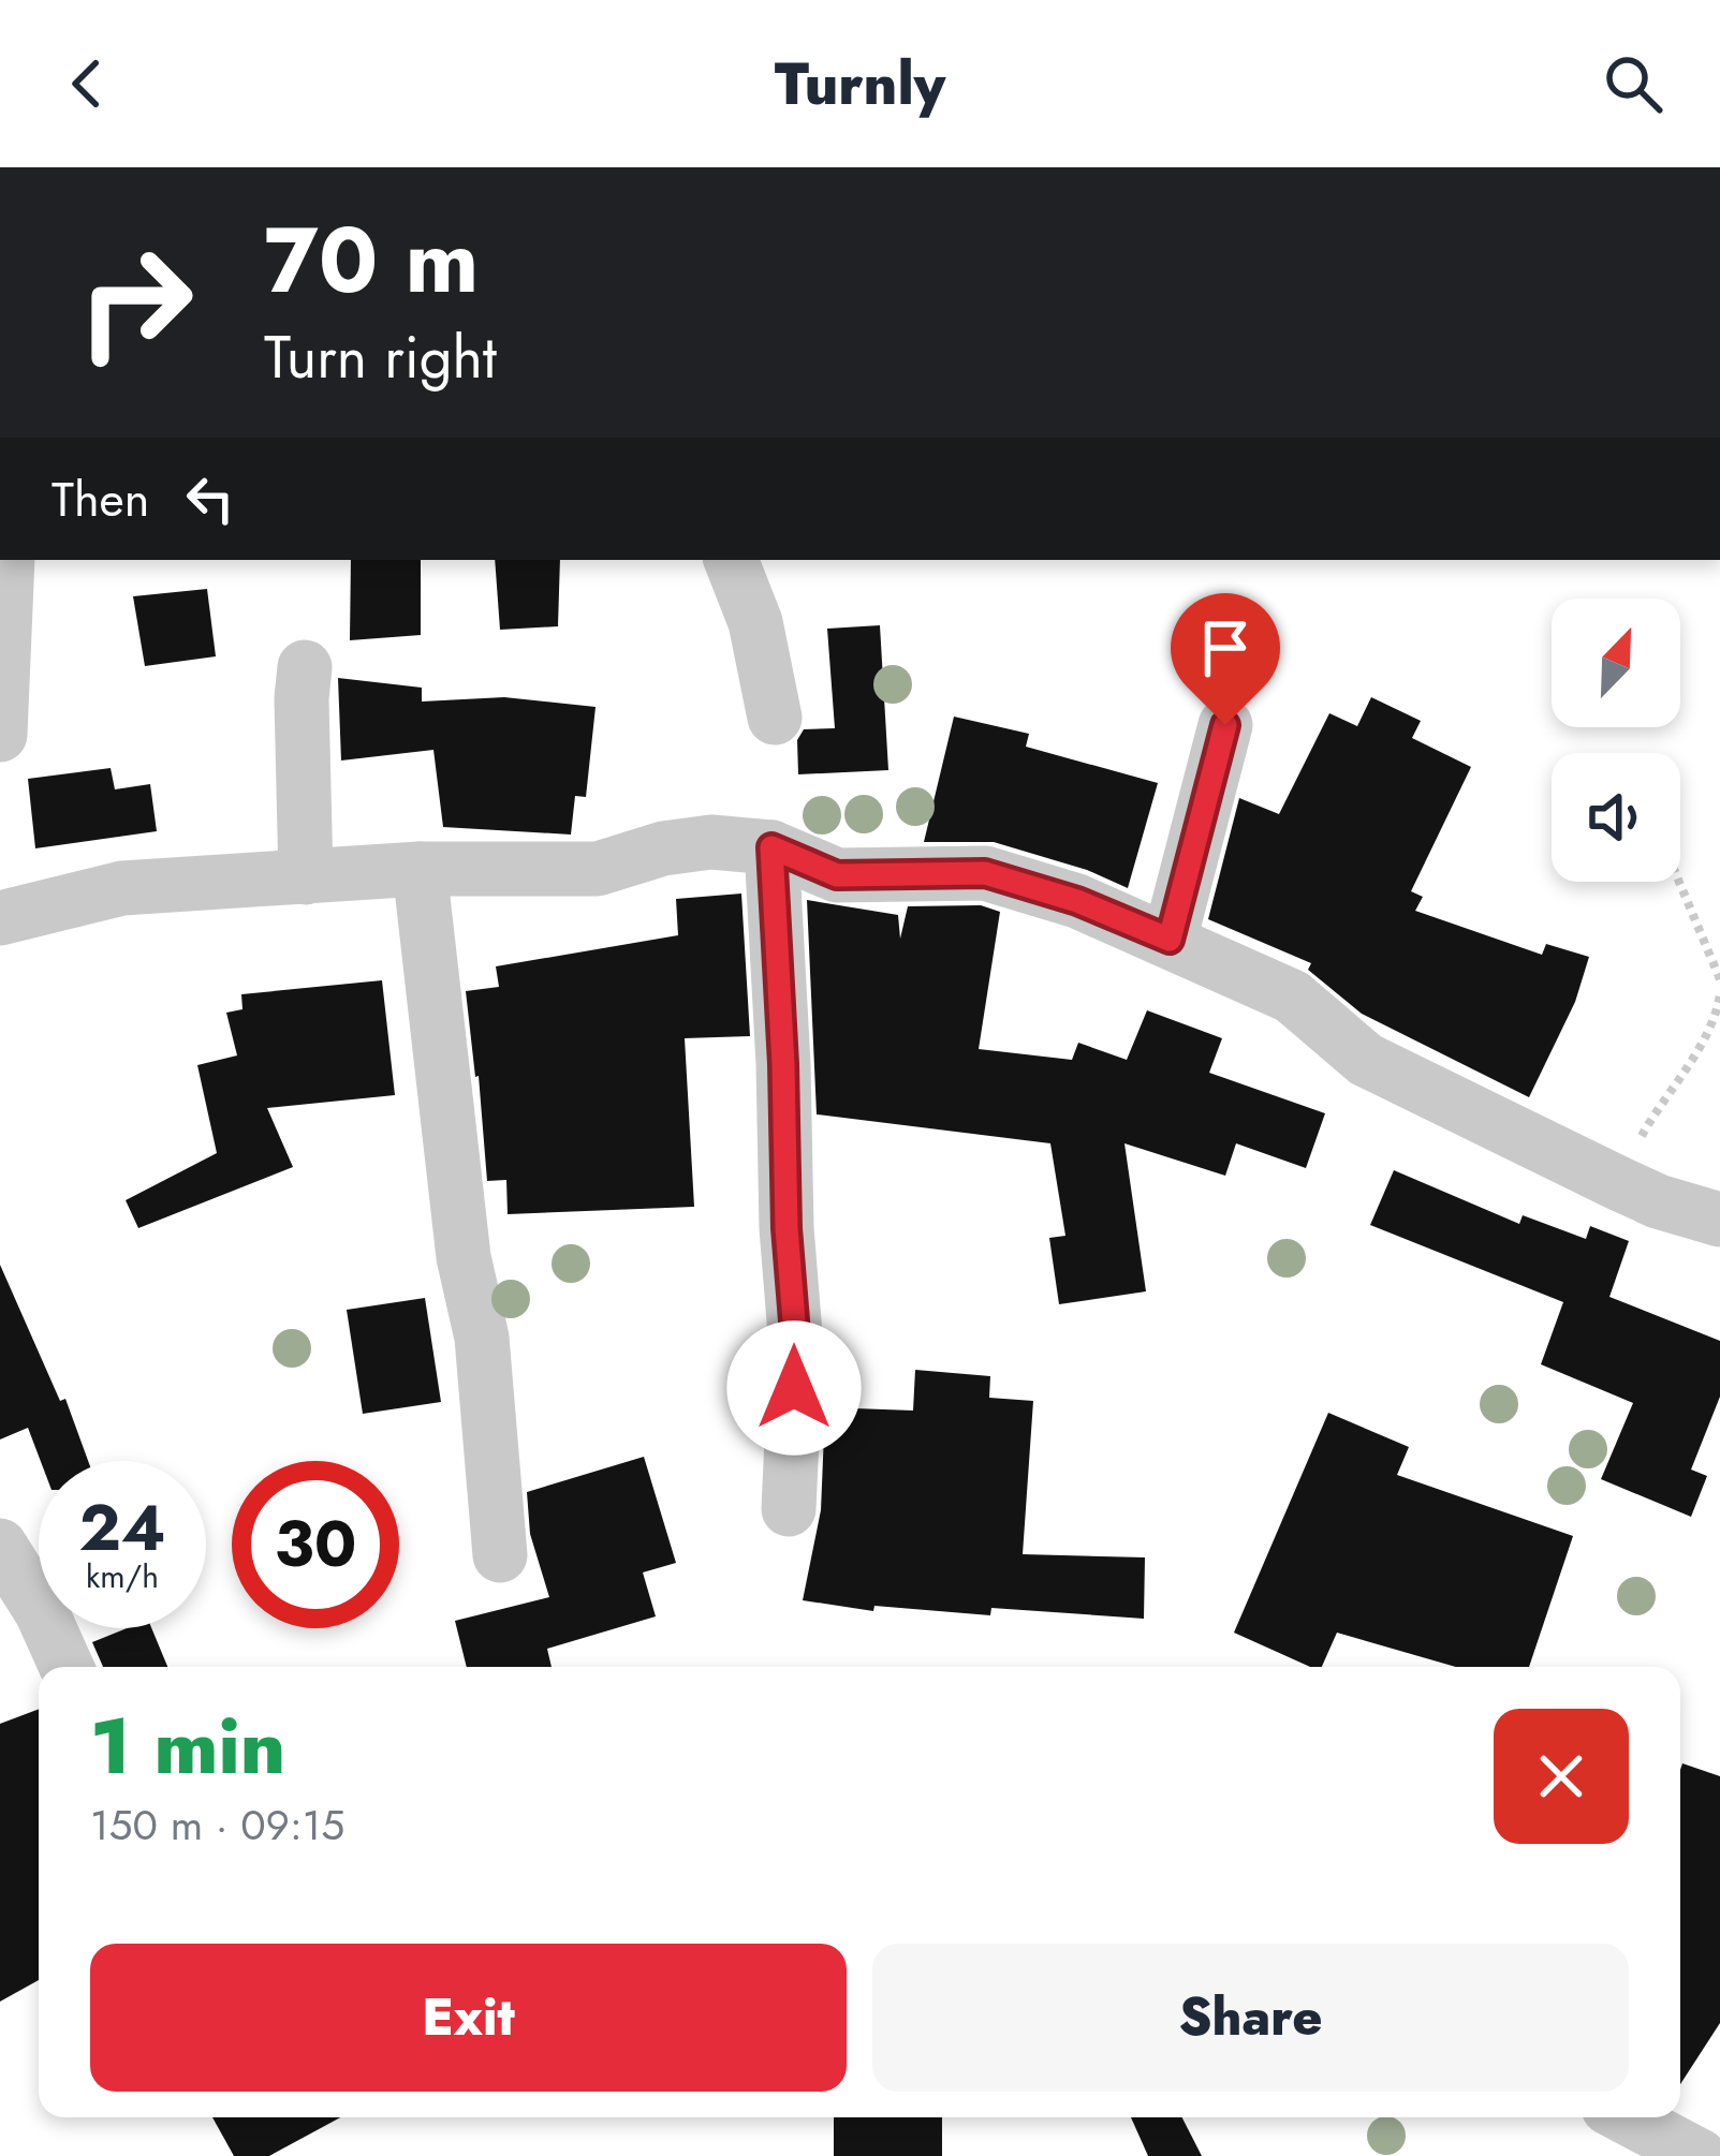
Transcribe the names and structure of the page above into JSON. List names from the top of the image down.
{
  "north": "top right",
  "page": {
    "header": "Turnly",
    "turn": ["70 m", "Turn right"],
    "then": "Then",
    "speed": "24 km/h",
    "limit": "30",
    "heading": ["1 min", "150 m · 09:15"],
    "buttons": ["Exit", "Share"]
  }
}
